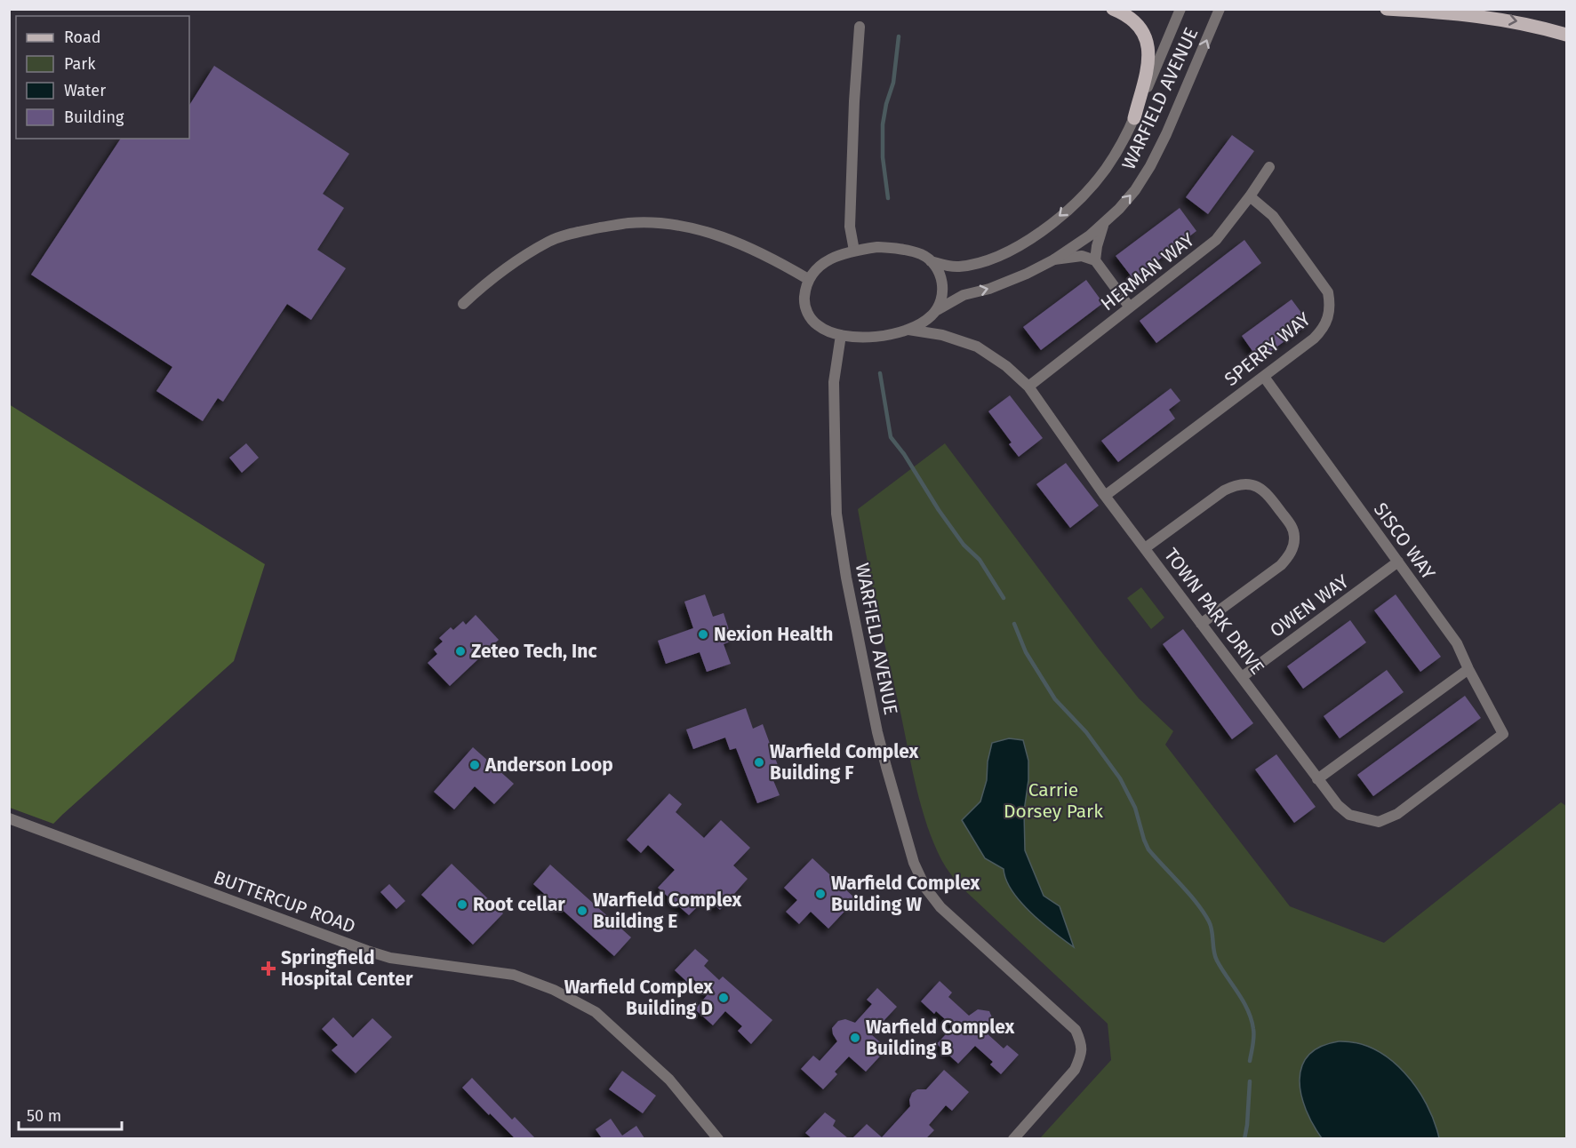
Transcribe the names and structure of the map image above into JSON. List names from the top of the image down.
{
  "streets": {
    "street": [
      "WARFIELD AVENUE",
      "HERMAN WAY",
      "SPERRY WAY",
      "SISCO WAY",
      "OWEN WAY",
      "TOWN PARK DRIVE",
      "BUTTERCUP ROAD"
    ]
  },
  "crossings": [
    ["WARFIELD AVENUE", "TOWN PARK DRIVE"],
    ["HERMAN WAY", "SPERRY WAY"],
    ["HERMAN WAY", "TOWN PARK DRIVE"],
    ["SPERRY WAY", "SISCO WAY"],
    ["SPERRY WAY", "TOWN PARK DRIVE"],
    ["SISCO WAY", "OWEN WAY"],
    ["SISCO WAY", "TOWN PARK DRIVE"],
    ["OWEN WAY", "TOWN PARK DRIVE"]
  ],
  "parks": ["Carrie Dorsey Park"],
  "places": {
    "other": [
      "Nexion Health",
      "Zeteo Tech, Inc",
      "Warfield Complex Building F",
      "Anderson Loop",
      "Warfield Complex Building W",
      "Root cellar",
      "Warfield Complex Building E",
      "Warfield Complex Building D",
      "Warfield Complex Building B"
    ],
    "health": ["Springfield Hospital Center"]
  },
  "legend": [
    "Road",
    "Park",
    "Water",
    "Building"
  ],
  "scale_bar": "50 m"
}
